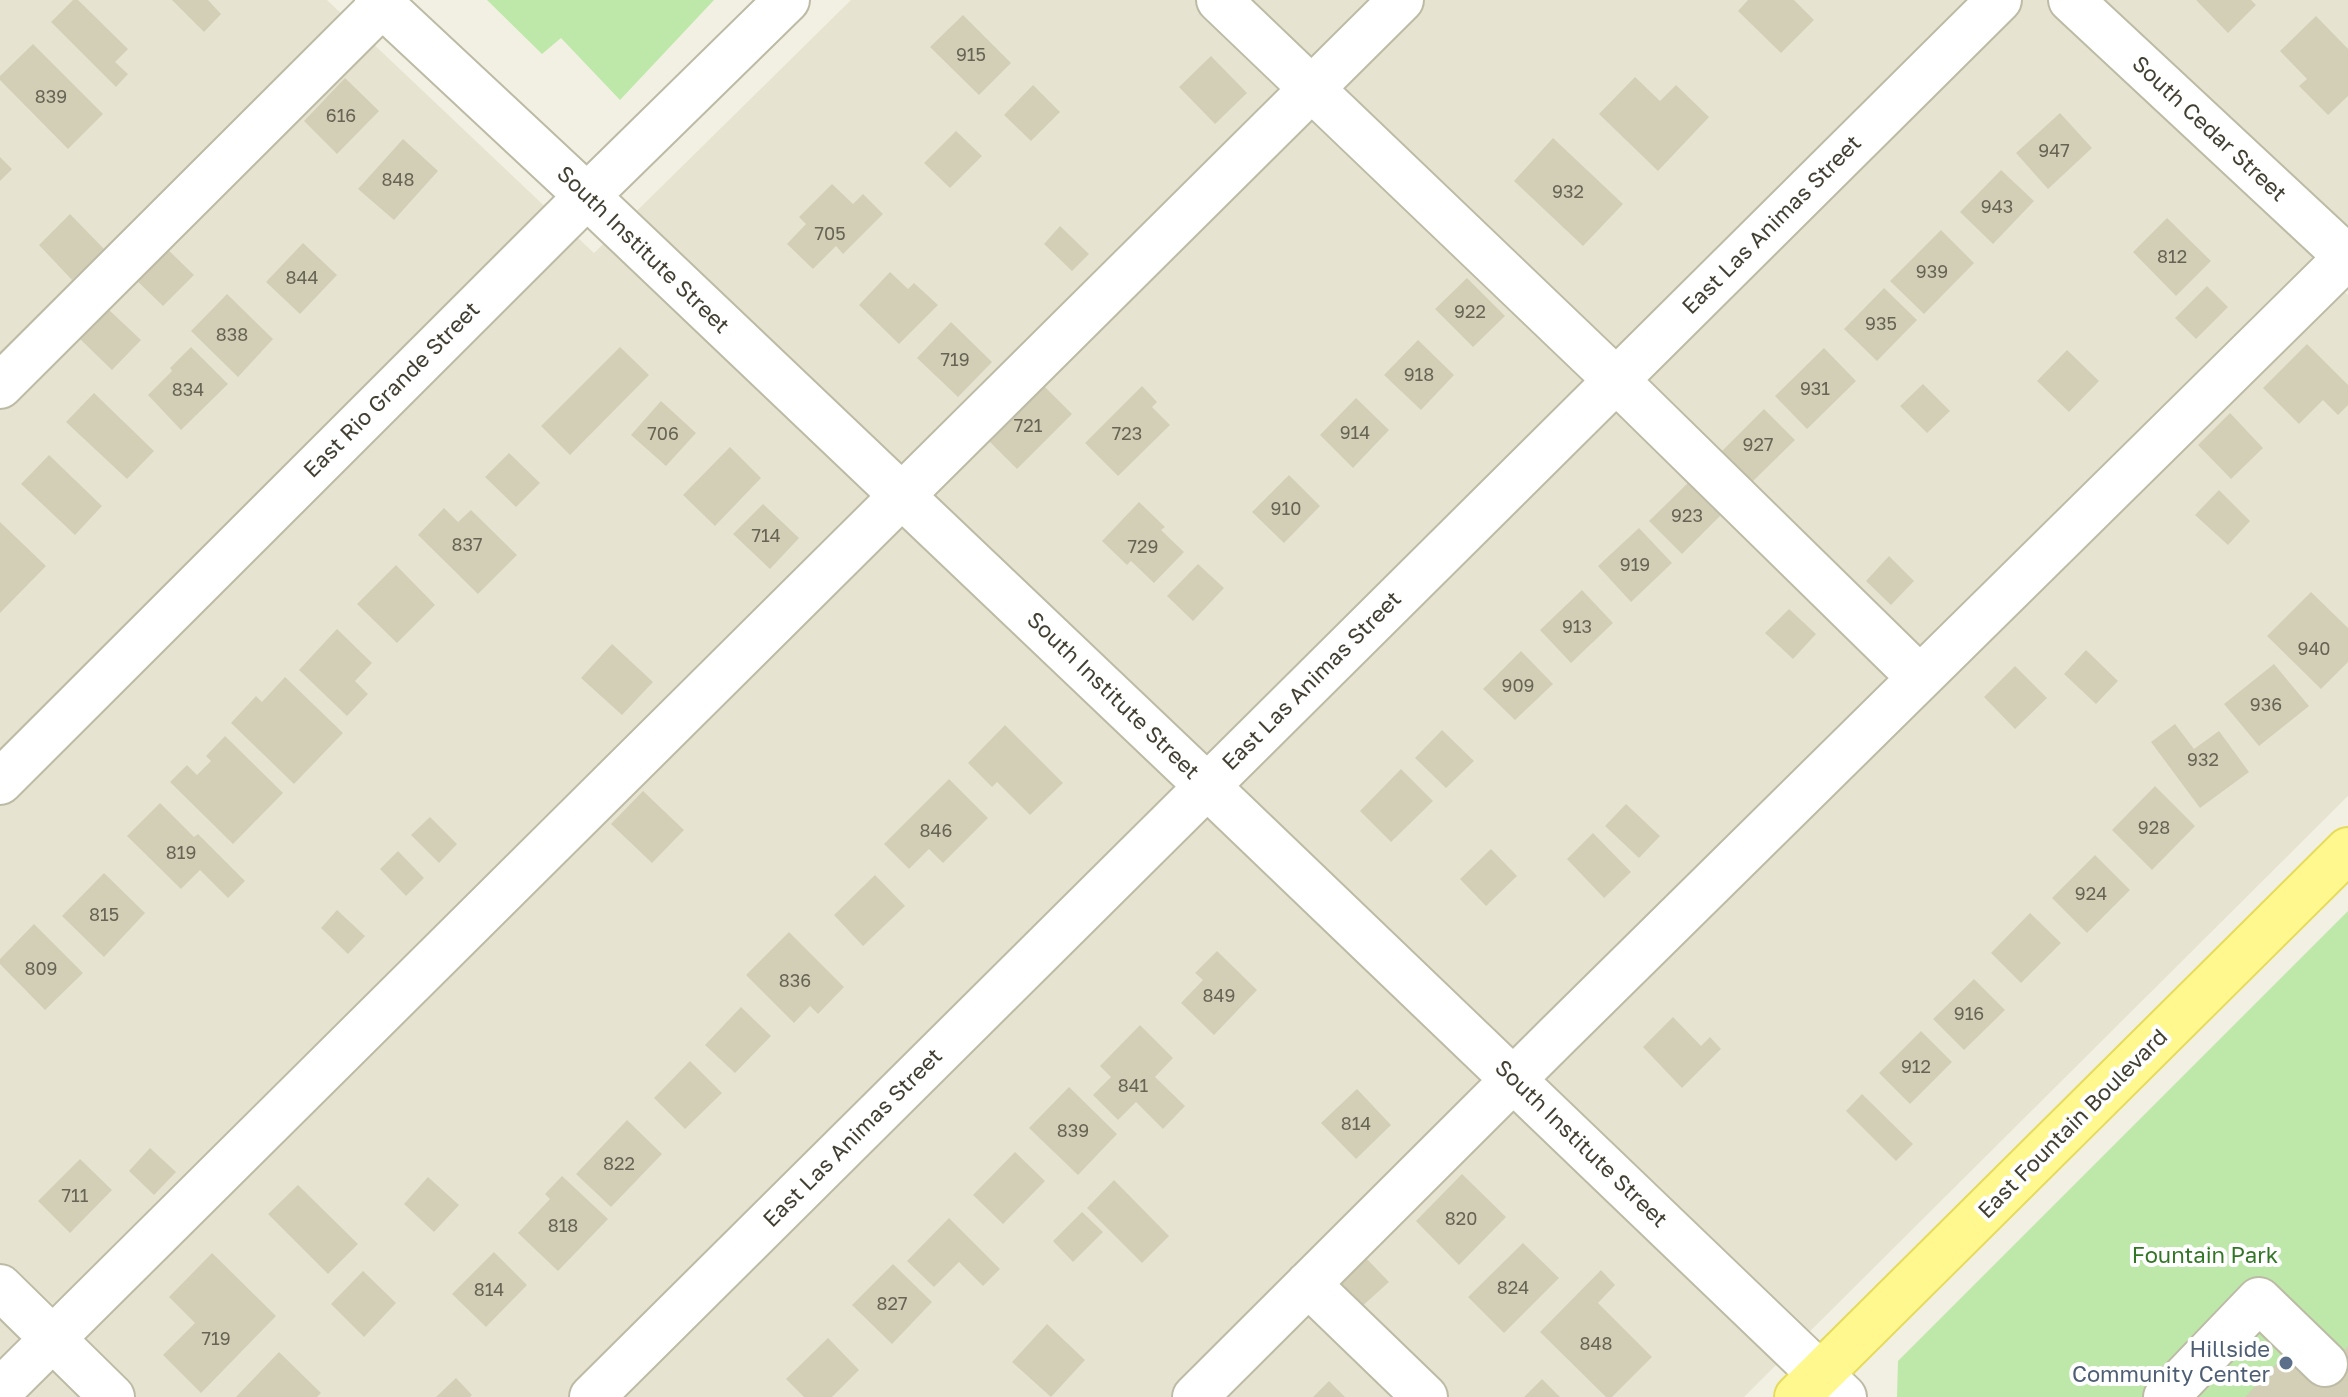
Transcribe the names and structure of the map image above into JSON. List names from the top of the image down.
{
  "streets": {
    "main road": ["East Fountain Boulevard"],
    "street": [
      "South Cedar Street",
      "East Las Animas Street",
      "South Institute Street",
      "East Rio Grande Street"
    ]
  },
  "crossings": [
    ["East Las Animas Street", "South Institute Street"],
    ["South Institute Street", "East Rio Grande Street"],
    ["South Institute Street", "East Fountain Boulevard"]
  ],
  "parks": ["Fountain Park"],
  "places": ["Hillside Community Center"],
  "house_numbers": [
    "915",
    "839",
    "616",
    "947",
    "848",
    "932",
    "943",
    "705",
    "812",
    "939",
    "844",
    "922",
    "935",
    "838",
    "719",
    "918",
    "931",
    "834",
    "721",
    "914",
    "706",
    "723",
    "927",
    "910",
    "923",
    "714",
    "837",
    "729",
    "919",
    "913",
    "940",
    "909",
    "936",
    "932",
    "928",
    "846",
    "819",
    "924",
    "815",
    "809",
    "836",
    "849",
    "916",
    "912",
    "841",
    "814",
    "839",
    "822",
    "711",
    "820",
    "818",
    "824",
    "814",
    "827",
    "719",
    "848"
  ]
}
